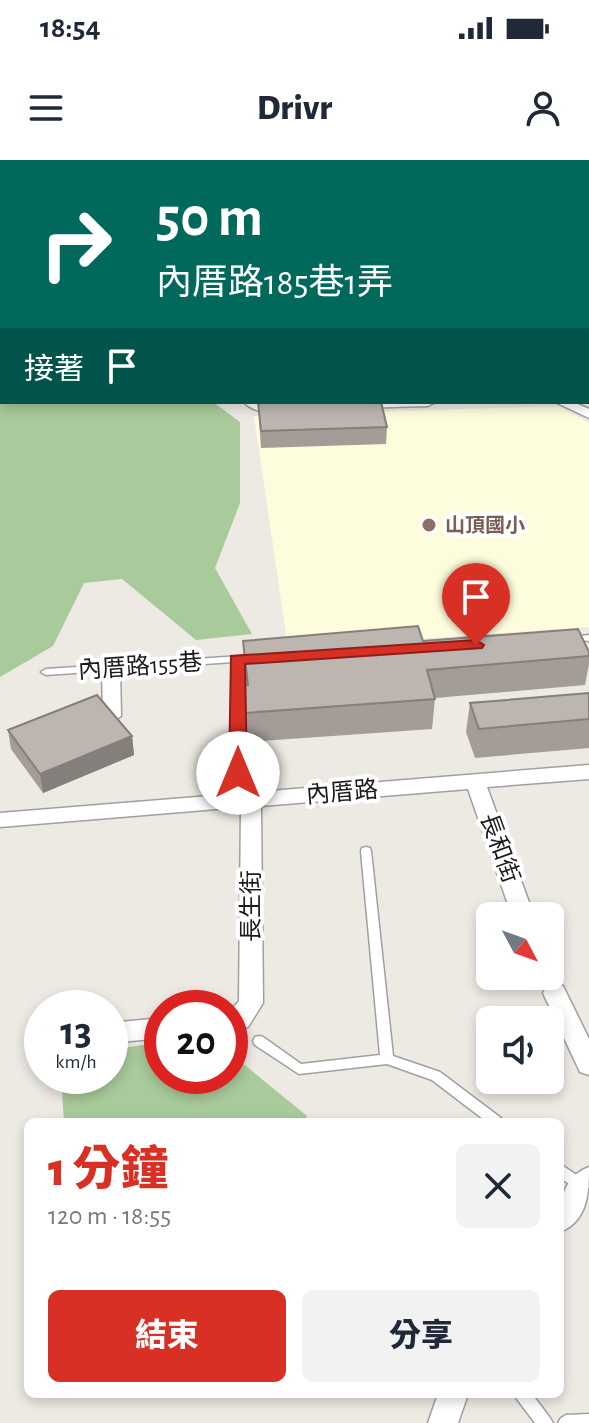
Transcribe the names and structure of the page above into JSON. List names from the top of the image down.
{
  "streets": {
    "street": ["內厝路", "長和街", "長生街"],
    "lane": ["內厝路155巷"]
  },
  "crossings": [
    ["內厝路155巷", "內厝路"],
    ["內厝路155巷", "長生街"],
    ["內厝路", "長和街"],
    ["內厝路", "長生街"]
  ],
  "places": ["山頂國小"],
  "north": "bottom right",
  "page": {
    "status": "18:54",
    "header": "Drivr",
    "turn": ["50 m", "內厝路185巷1弄"],
    "then": "接著",
    "speed": "13 km/h",
    "limit": "20",
    "heading": ["1 分鐘", "120 m · 18:55"],
    "buttons": ["結束", "分享"]
  }
}
